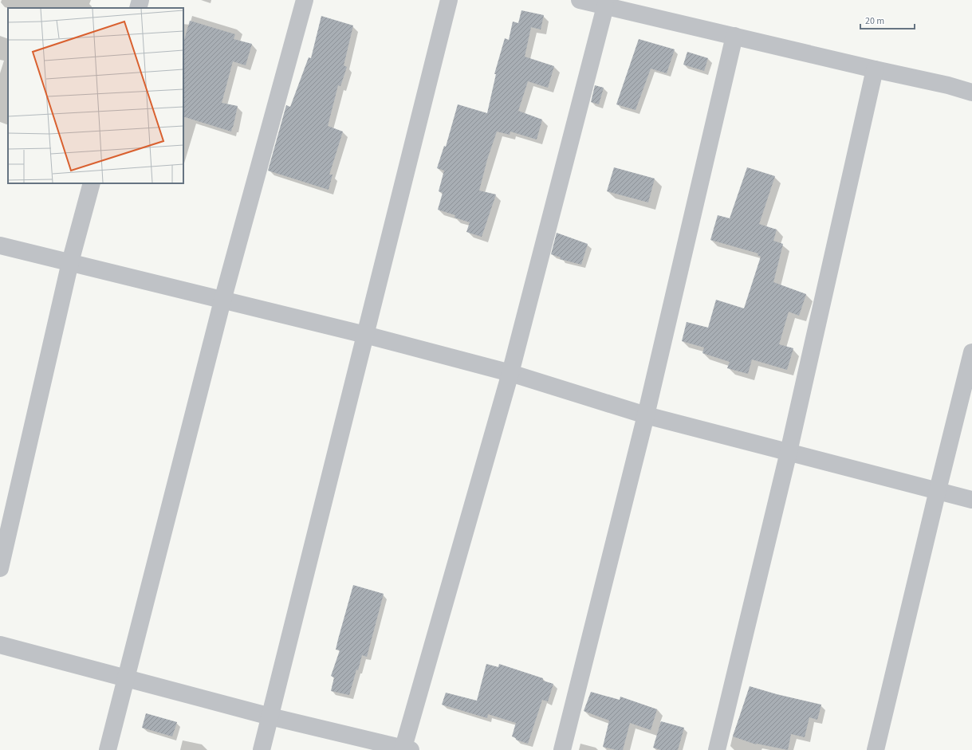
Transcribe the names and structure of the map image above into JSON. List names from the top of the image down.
{
  "scale_bar": "20 m"
}
